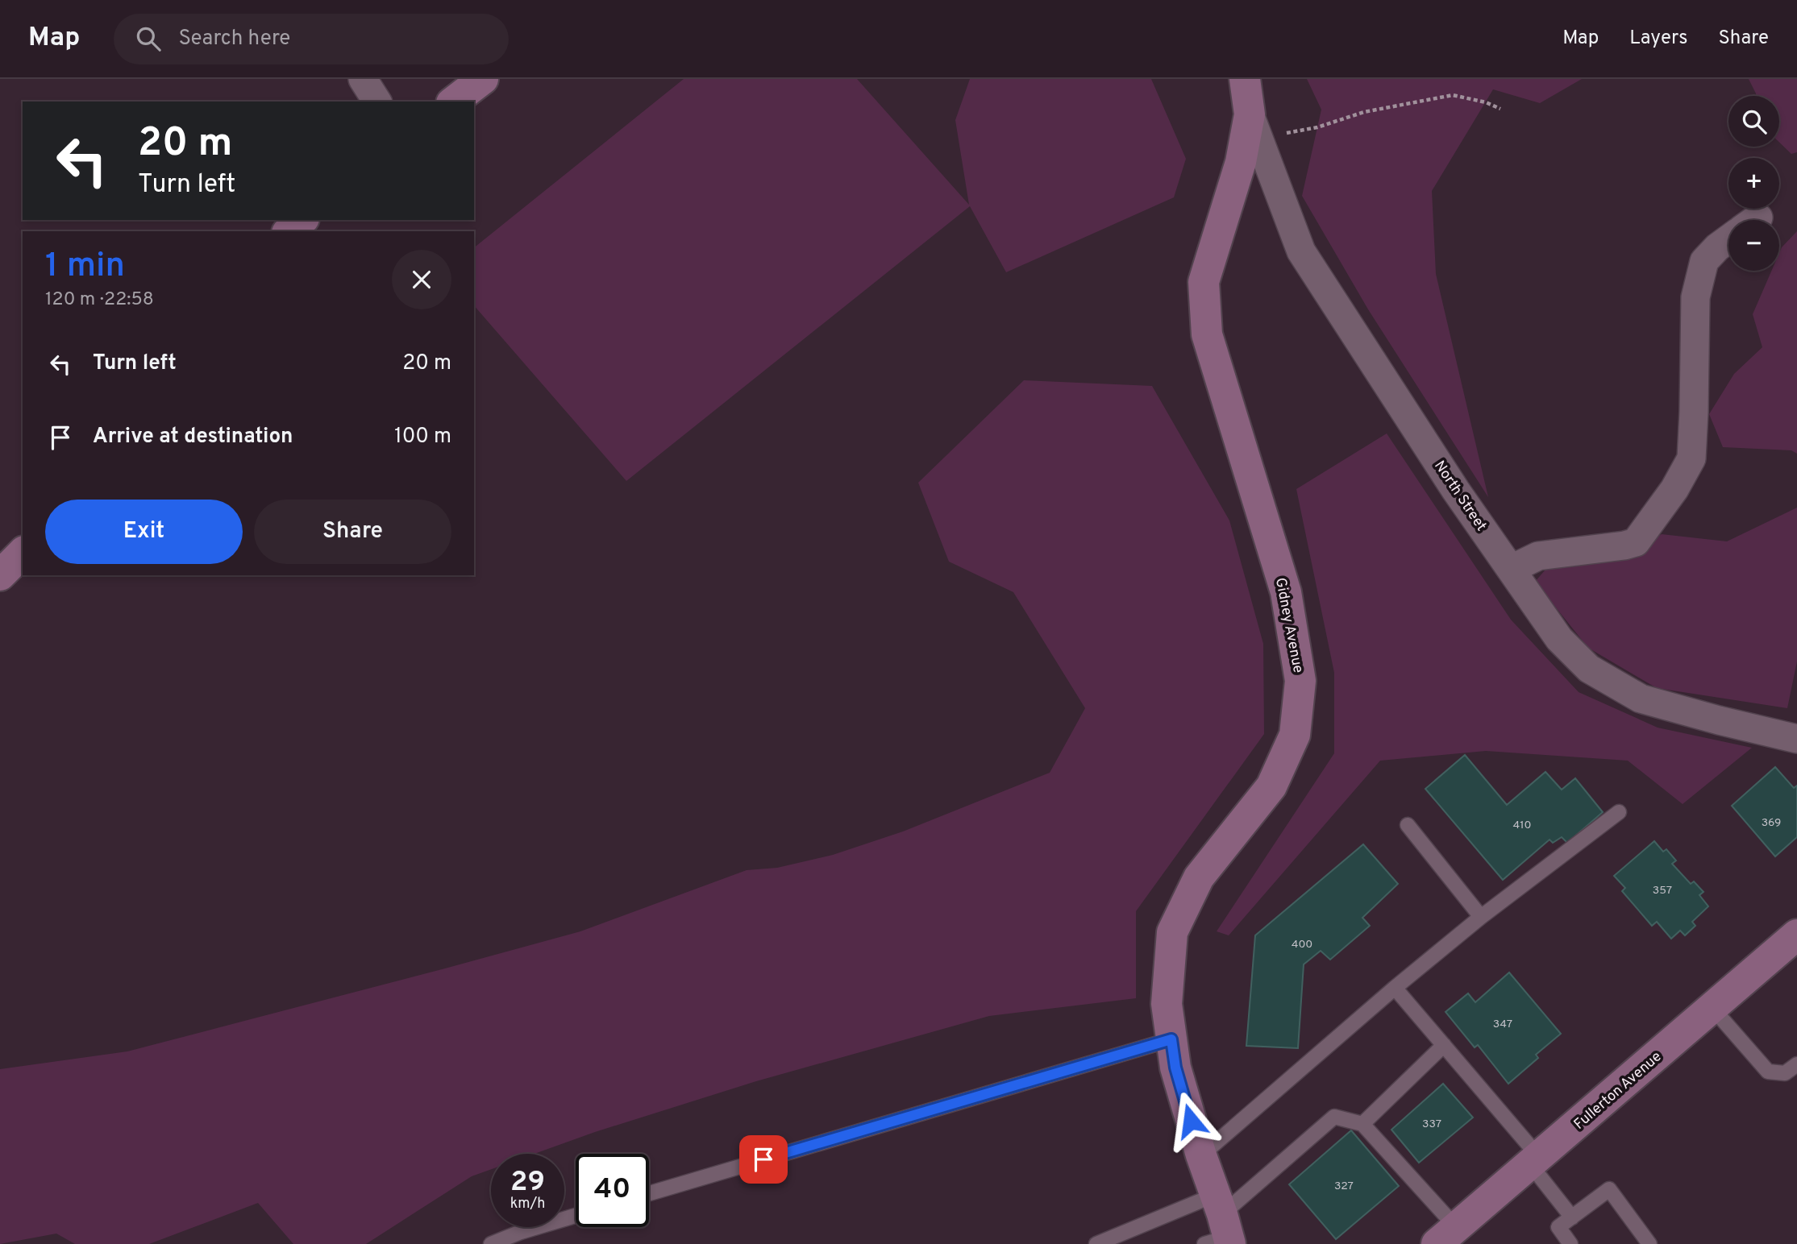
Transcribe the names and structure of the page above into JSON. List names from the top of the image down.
{
  "streets": {
    "street": ["North Street", "Gidney Avenue", "Fullerton Avenue"]
  },
  "crossings": [
    ["North Street", "Gidney Avenue"]
  ],
  "house_numbers": [
    "369",
    "410",
    "357",
    "400",
    "347",
    "337",
    "327"
  ],
  "page": {
    "header": "Map",
    "search": "Search here",
    "nav": ["Map", "Layers", "Share"],
    "map_buttons": ["+", "−"],
    "turn": ["20 m", "Turn left"],
    "heading": ["1 min", "120 m · 22:58"],
    "list": [
      {
        "name": "Turn left",
        "value": "20 m"
      },
      {
        "name": "Arrive at destination",
        "value": "100 m"
      }
    ],
    "buttons": ["Exit", "Share"],
    "speed": "29 km/h",
    "limit": "40"
  }
}
